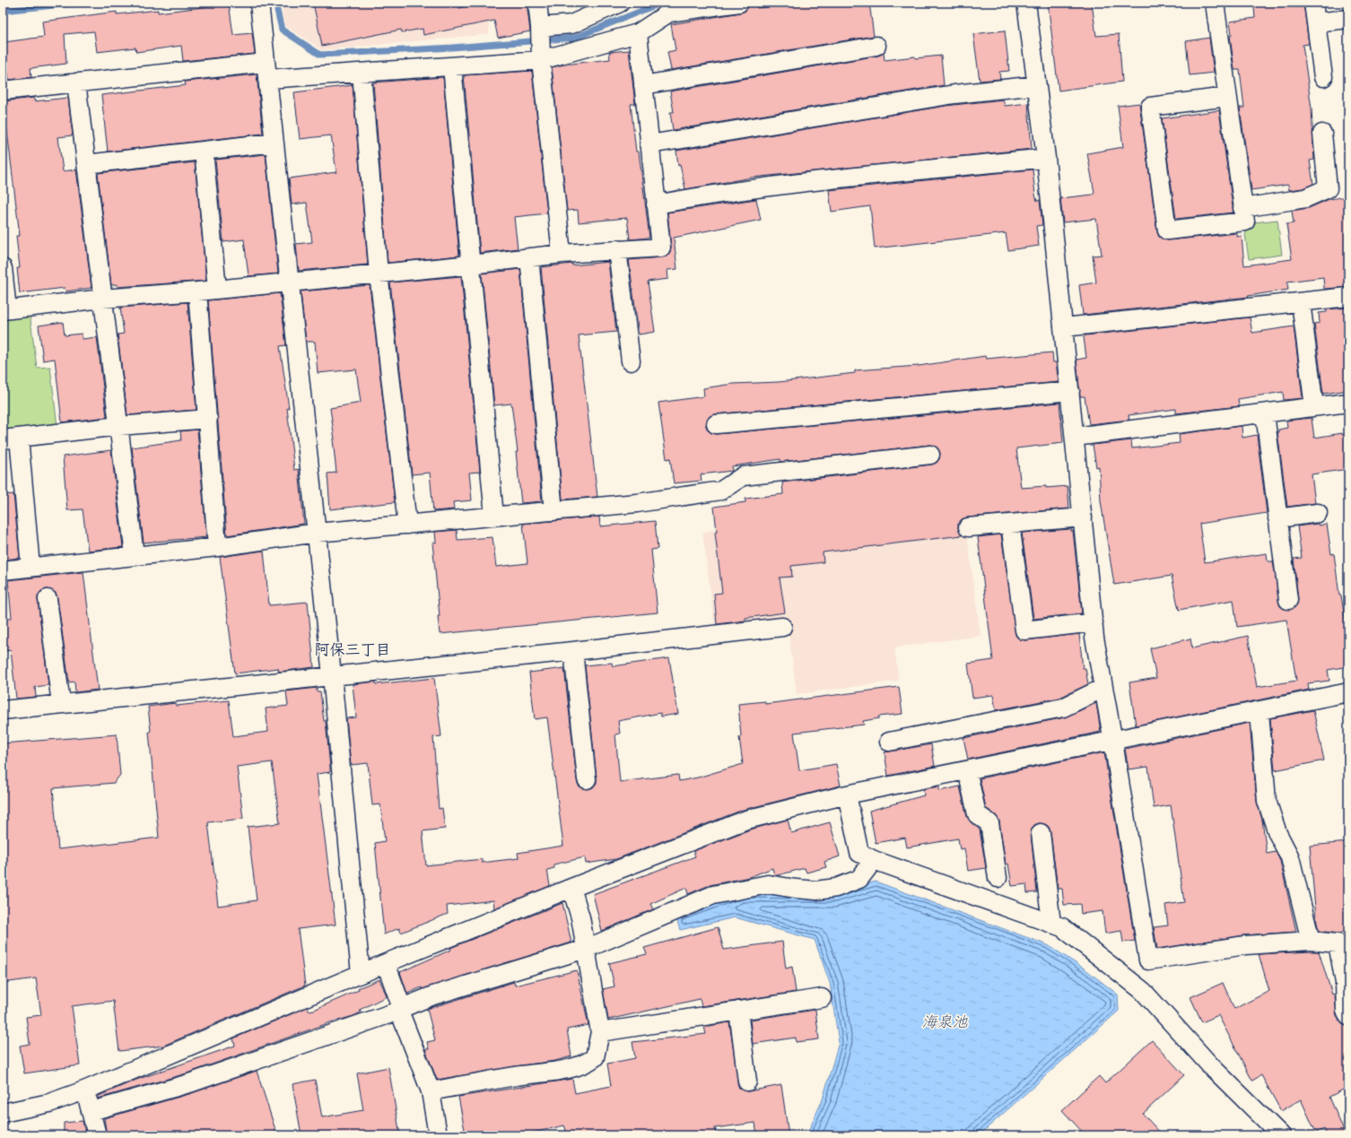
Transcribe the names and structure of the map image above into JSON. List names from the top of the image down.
{
  "districts": ["阿保三丁目"],
  "water": ["海泉池"]
}
